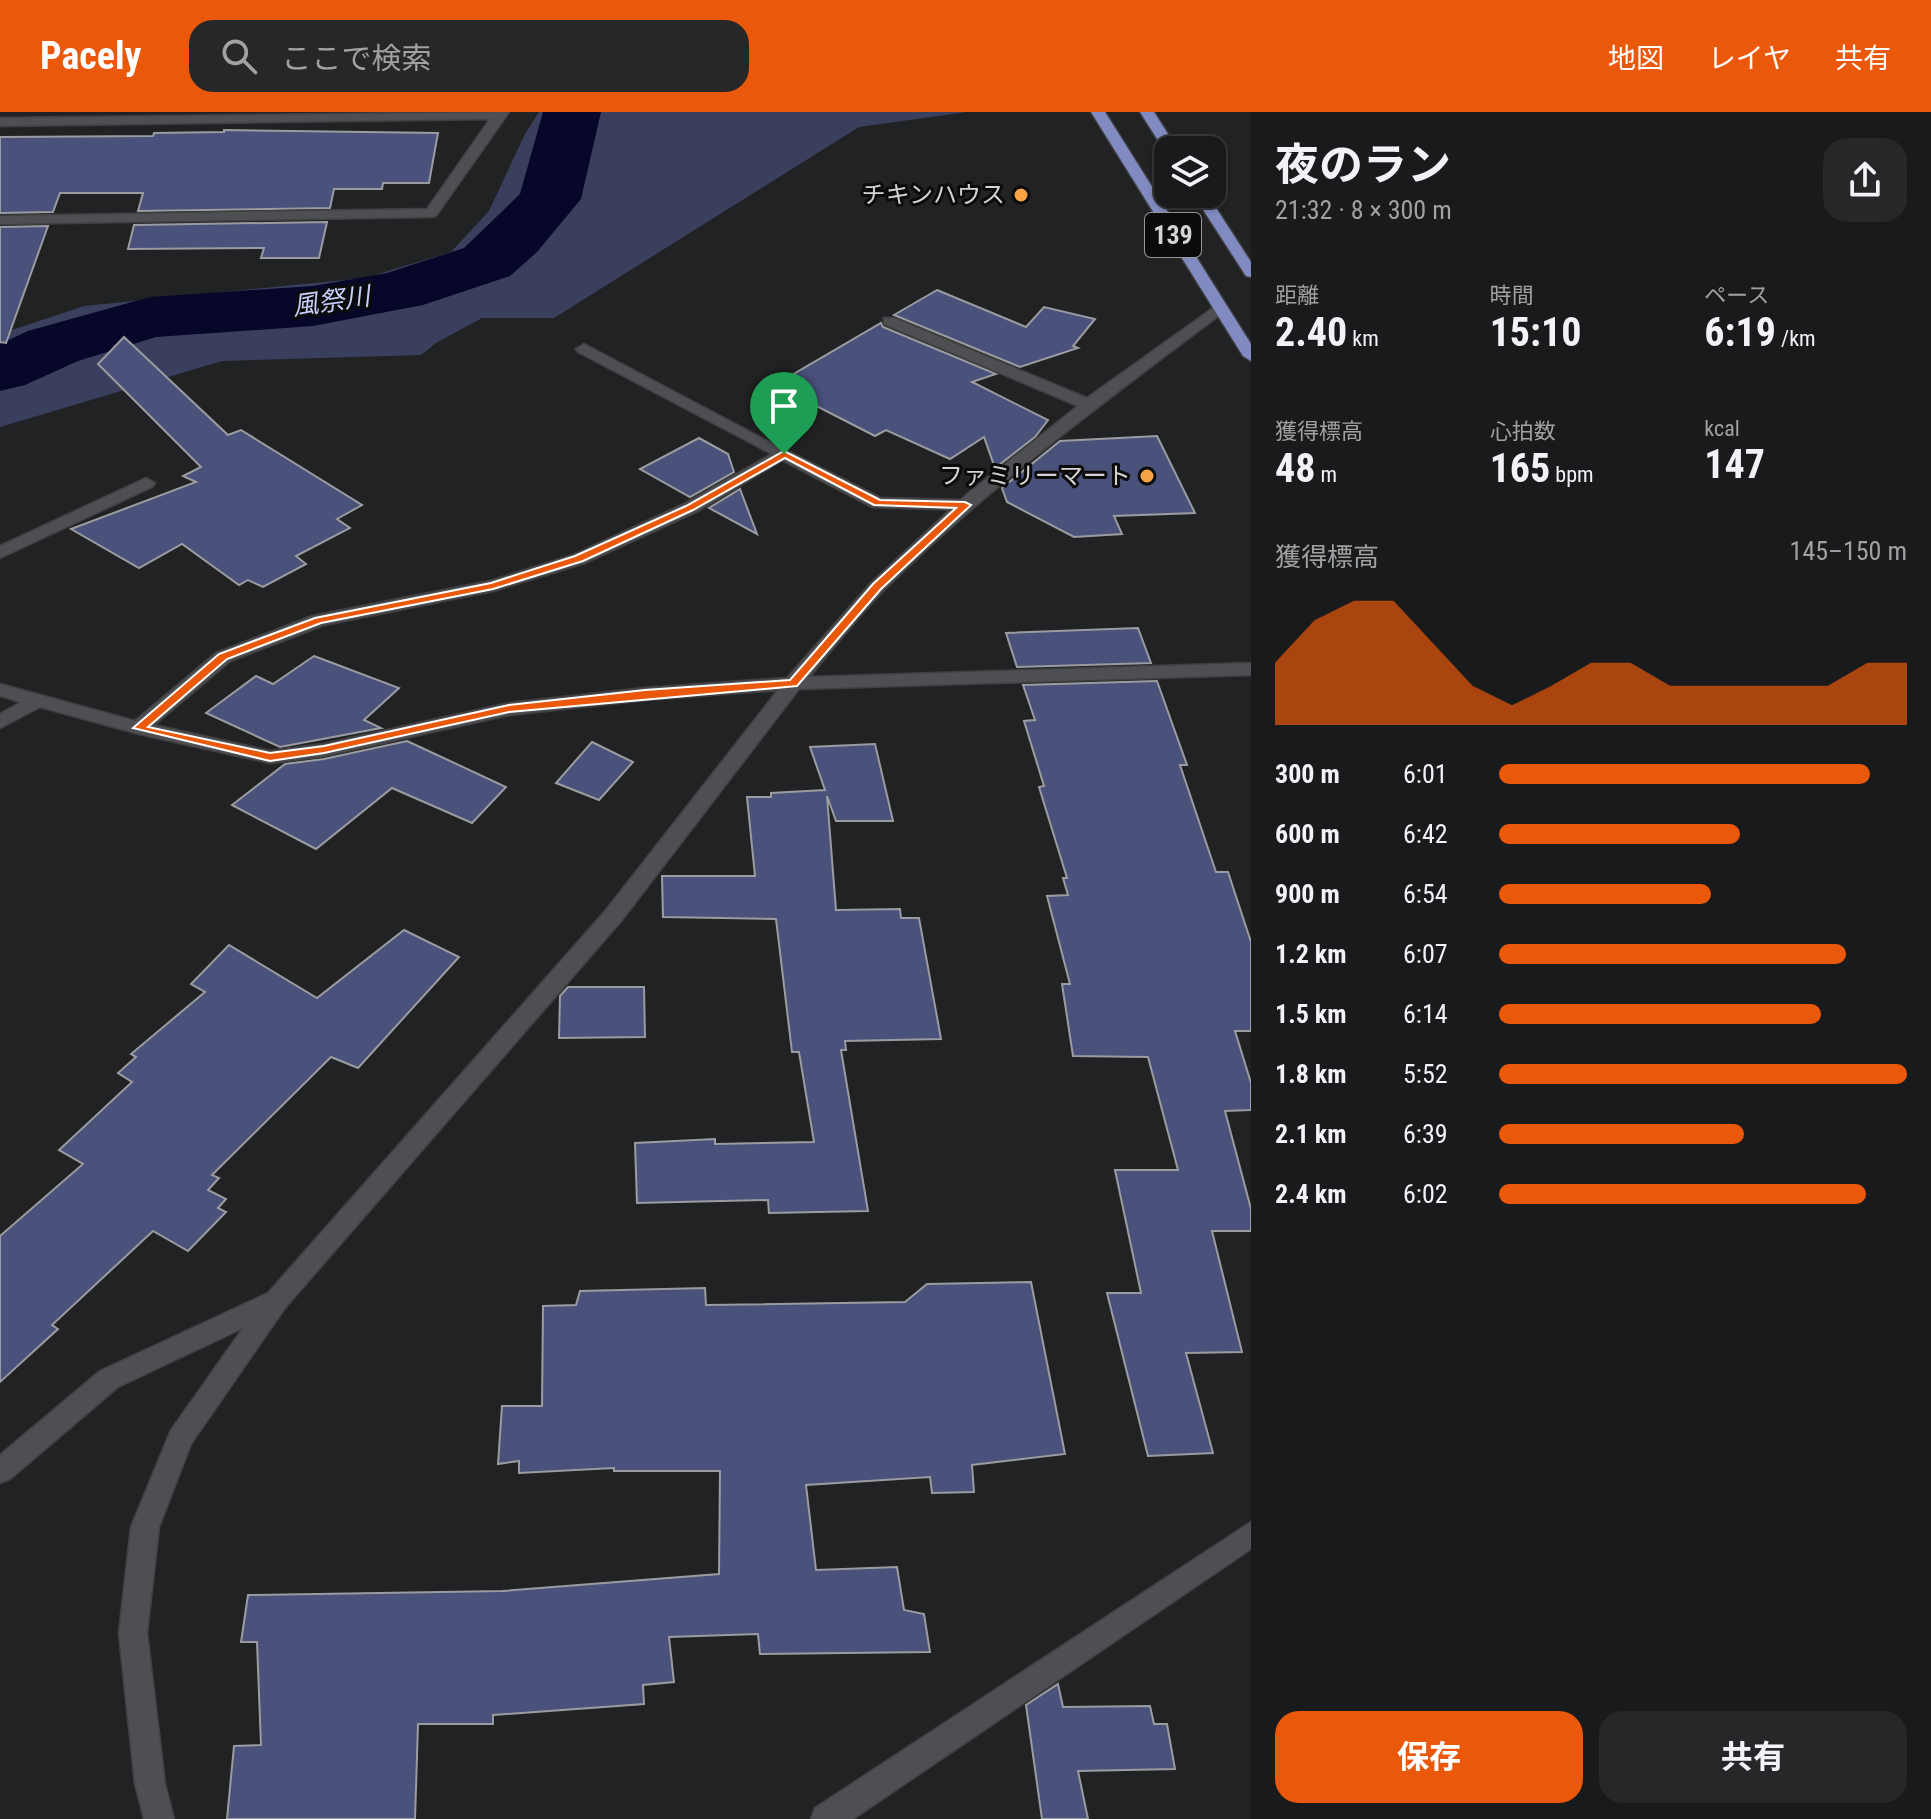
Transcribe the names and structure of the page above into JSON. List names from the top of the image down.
{
  "streets": {
    "highway": ["139"]
  },
  "water": ["風祭川"],
  "places": ["チキンハウス", "ファミリーマート"],
  "page": {
    "header": "Pacely",
    "search": "ここで検索",
    "nav": ["地図", "レイヤ", "共有"],
    "heading": ["夜のラン", "21:32 · 8 × 300 m"],
    "stats": [
      ["距離", "2.40 km"],
      ["時間", "15:10"],
      ["ペース", "6:19 /km"],
      ["獲得標高", "48 m"],
      ["心拍数", "165 bpm"],
      ["kcal", "147"]
    ],
    "chart": ["獲得標高", "145–150 m"],
    "list": [
      {
        "name": "300 m",
        "note": "6:01"
      },
      {
        "name": "600 m",
        "note": "6:42"
      },
      {
        "name": "900 m",
        "note": "6:54"
      },
      {
        "name": "1.2 km",
        "note": "6:07"
      },
      {
        "name": "1.5 km",
        "note": "6:14"
      },
      {
        "name": "1.8 km",
        "note": "5:52"
      },
      {
        "name": "2.1 km",
        "note": "6:39"
      },
      {
        "name": "2.4 km",
        "note": "6:02"
      }
    ],
    "buttons": ["保存", "共有"]
  }
}
